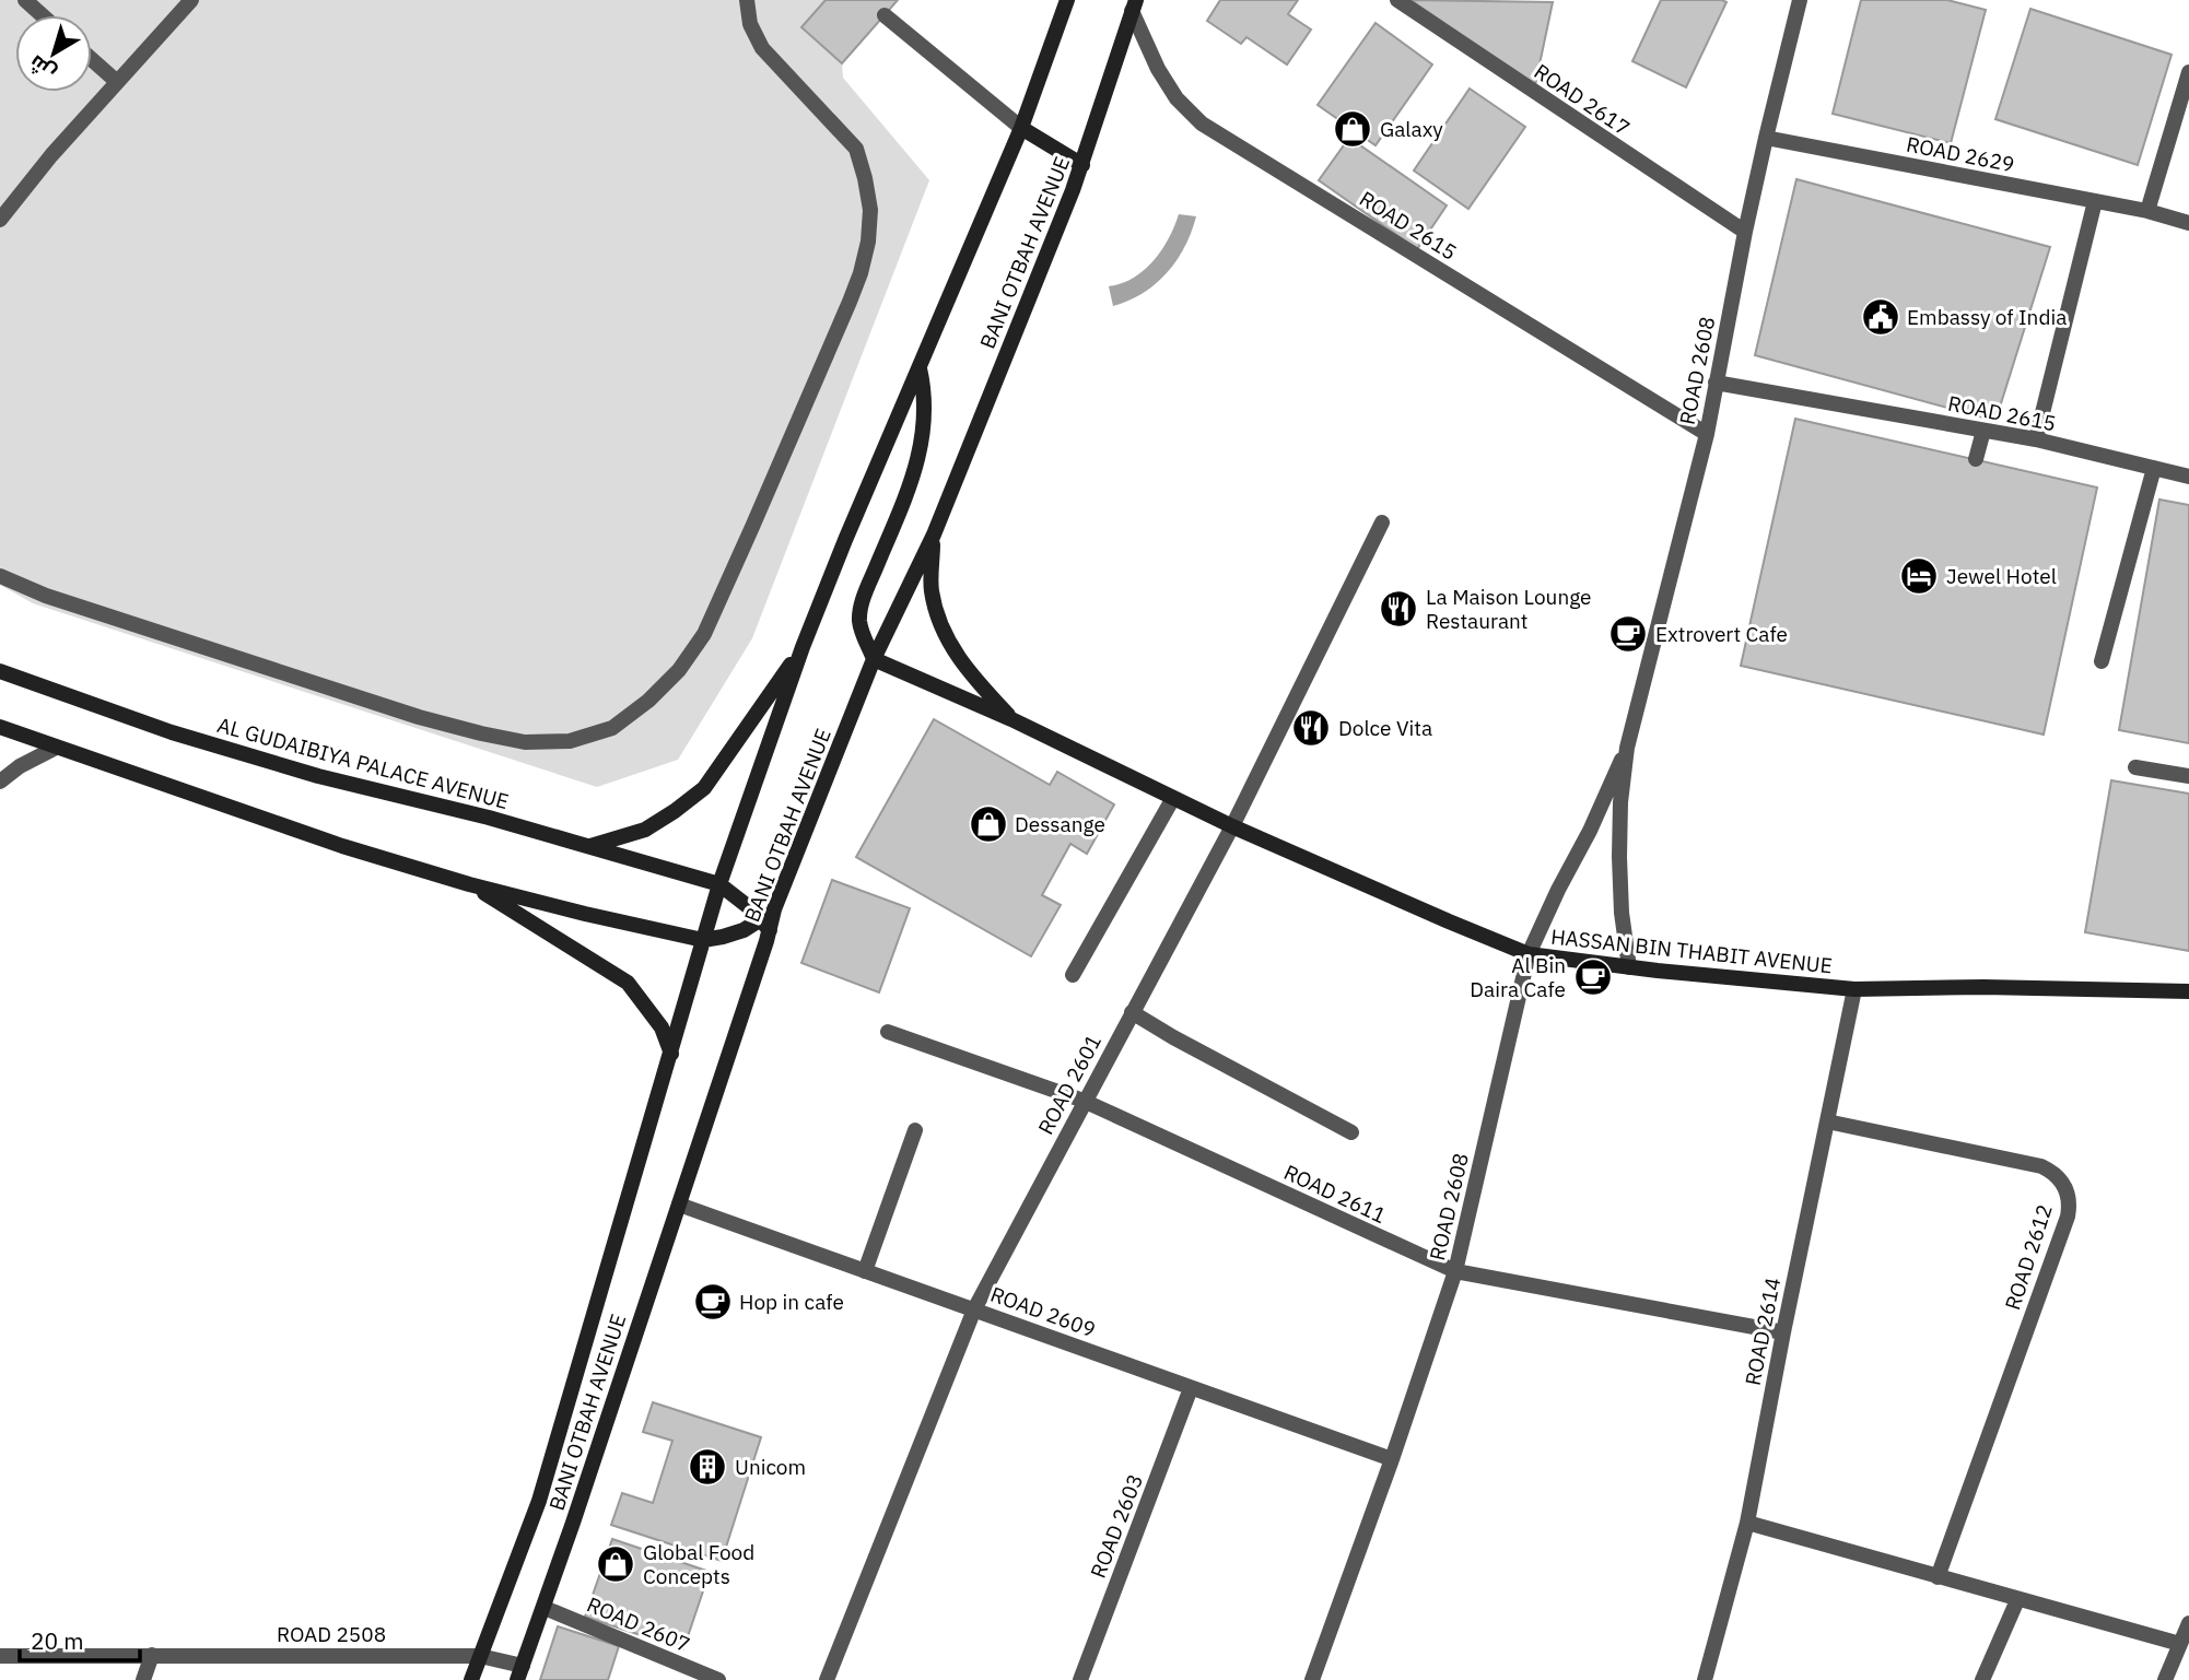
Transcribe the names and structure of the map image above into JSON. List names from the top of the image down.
{
  "streets": {
    "main road": ["BANI OTBAH AVENUE", "AL GUDAIBIYA PALACE AVENUE", "HASSAN BIN THABIT AVENUE"],
    "street": [
      "ROAD 2617",
      "ROAD 2629",
      "ROAD 2615",
      "ROAD 2608",
      "ROAD 2601",
      "ROAD 2611",
      "ROAD 2612",
      "ROAD 2609",
      "ROAD 2614",
      "ROAD 2603",
      "ROAD 2607",
      "ROAD 2508"
    ]
  },
  "crossings": [
    ["ROAD 2617", "ROAD 2608"],
    ["ROAD 2629", "ROAD 2608"],
    ["ROAD 2615", "BANI OTBAH AVENUE"],
    ["ROAD 2615", "ROAD 2608"],
    ["BANI OTBAH AVENUE", "AL GUDAIBIYA PALACE AVENUE"],
    ["BANI OTBAH AVENUE", "HASSAN BIN THABIT AVENUE"],
    ["BANI OTBAH AVENUE", "ROAD 2609"],
    ["BANI OTBAH AVENUE", "ROAD 2607"],
    ["BANI OTBAH AVENUE", "ROAD 2508"],
    ["ROAD 2608", "HASSAN BIN THABIT AVENUE"],
    ["ROAD 2608", "ROAD 2611"],
    ["ROAD 2608", "ROAD 2609"],
    ["HASSAN BIN THABIT AVENUE", "ROAD 2601"],
    ["HASSAN BIN THABIT AVENUE", "ROAD 2614"],
    ["ROAD 2601", "ROAD 2611"],
    ["ROAD 2601", "ROAD 2609"],
    ["ROAD 2611", "ROAD 2614"],
    ["ROAD 2612", "ROAD 2614"],
    ["ROAD 2609", "ROAD 2603"]
  ],
  "places": {
    "shop": ["Galaxy", "Dessange", "Global Food Concepts"],
    "public building": ["Embassy of India"],
    "hotel": ["Jewel Hotel"],
    "restaurant": ["La Maison Lounge Restaurant", "Dolce Vita"],
    "cafe": ["Extrovert Cafe", "Al Bin Daira Cafe", "Hop in cafe"],
    "building": ["Unicom"]
  },
  "scale_bar": "20 m",
  "north": "bottom left"
}
